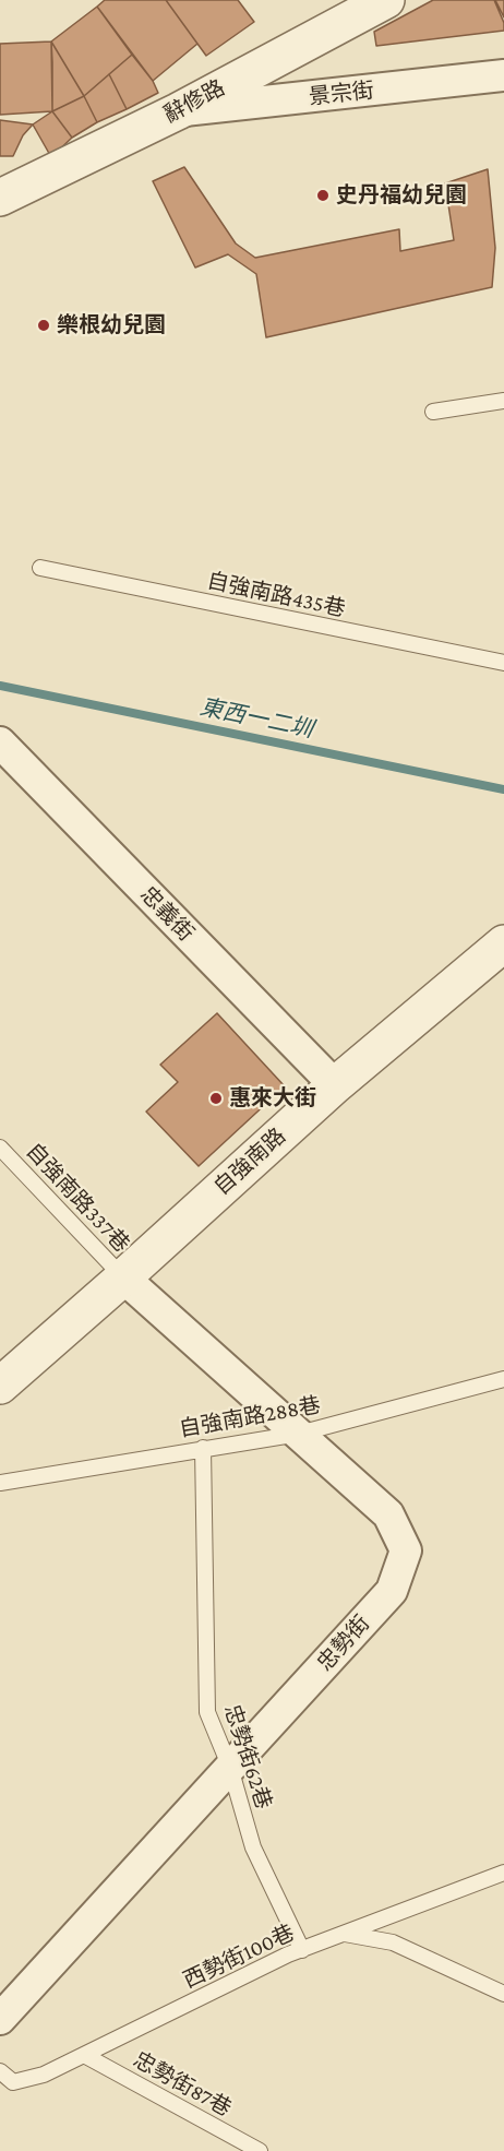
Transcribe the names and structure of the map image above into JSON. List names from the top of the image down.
{
  "streets": {
    "street": [
      "景宗街",
      "辭修路",
      "忠義街",
      "自強南路",
      "忠勢街"
    ],
    "lane": [
      "自強南路435巷",
      "自強南路337巷",
      "自強南路288巷",
      "忠勢街62巷",
      "西勢街100巷",
      "忠勢街87巷"
    ]
  },
  "crossings": [
    ["景宗街", "辭修路"],
    ["忠義街", "自強南路"],
    ["自強南路", "自強南路337巷"],
    ["自強南路", "忠勢街"],
    ["自強南路337巷", "忠勢街"],
    ["自強南路288巷", "忠勢街"],
    ["自強南路288巷", "忠勢街62巷"],
    ["忠勢街", "忠勢街62巷"],
    ["忠勢街62巷", "西勢街100巷"],
    ["西勢街100巷", "忠勢街87巷"]
  ],
  "water": ["東西一二圳"],
  "places": ["史丹福幼兒園", "樂根幼兒園", "惠來大街"]
}
